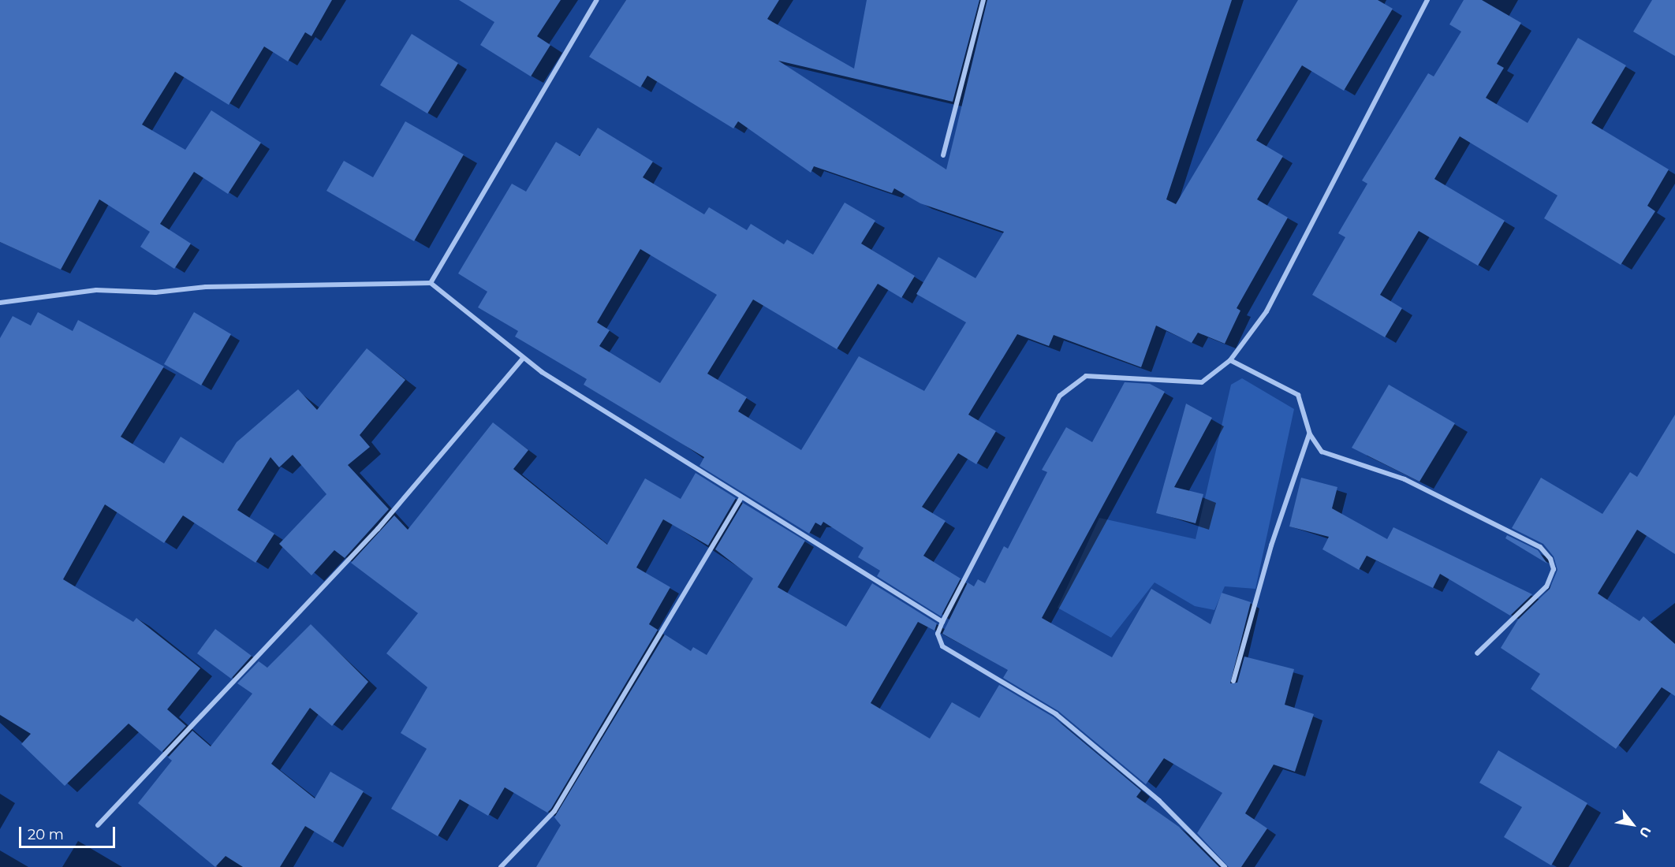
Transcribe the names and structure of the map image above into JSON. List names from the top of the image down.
{
  "scale_bar": "20 m",
  "north": "bottom right"
}
